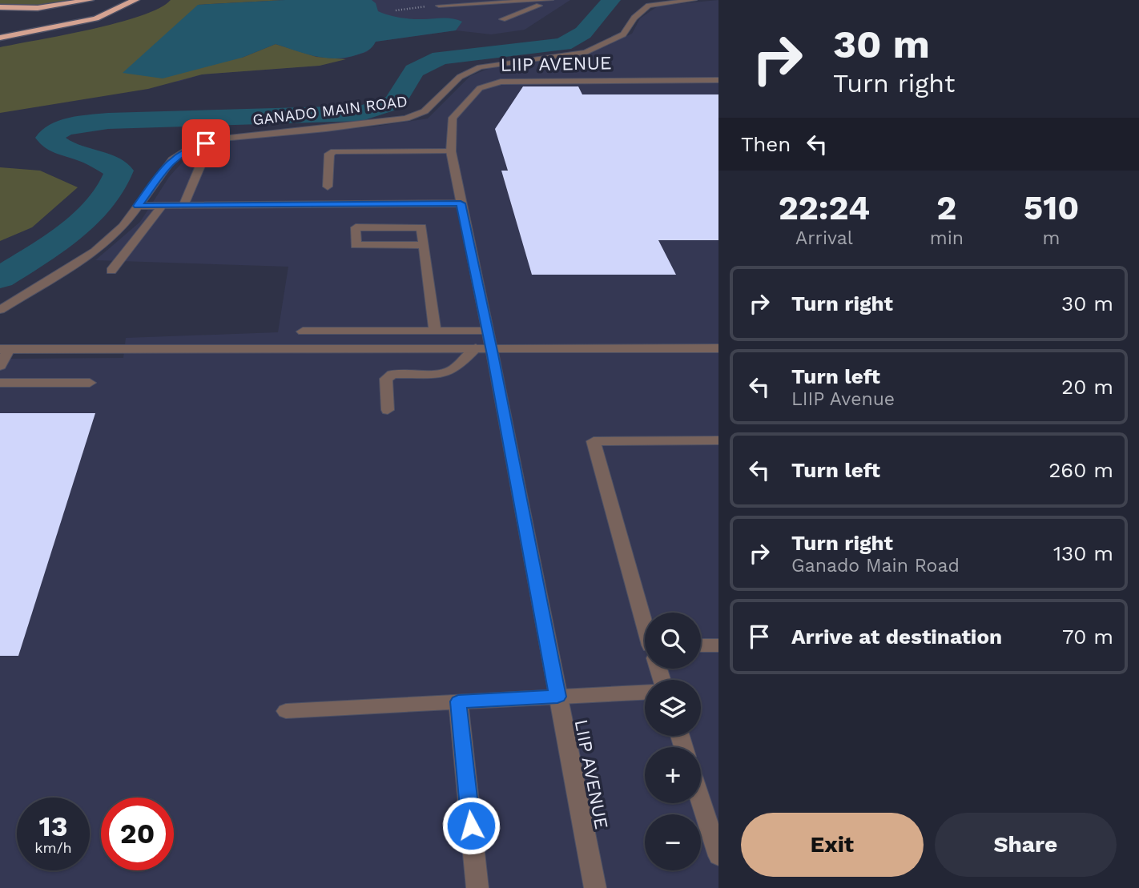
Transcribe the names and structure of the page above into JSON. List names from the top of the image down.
{
  "streets": {
    "street": ["LIIP AVENUE", "GANADO MAIN ROAD"]
  },
  "page": {
    "turn": ["30 m", "Turn right"],
    "then": "Then",
    "eta": [
      "22:24",
      "Arrival",
      "2",
      "min",
      "510",
      "m"
    ],
    "list": [
      {
        "name": "Turn right",
        "value": "30 m"
      },
      {
        "name": "Turn left",
        "note": "LIIP Avenue",
        "value": "20 m"
      },
      {
        "name": "Turn left",
        "value": "260 m"
      },
      {
        "name": "Turn right",
        "note": "Ganado Main Road",
        "value": "130 m"
      },
      {
        "name": "Arrive at destination",
        "value": "70 m"
      }
    ],
    "map_buttons": ["+", "−"],
    "speed": "13 km/h",
    "limit": "20",
    "buttons": ["Exit", "Share"]
  }
}
